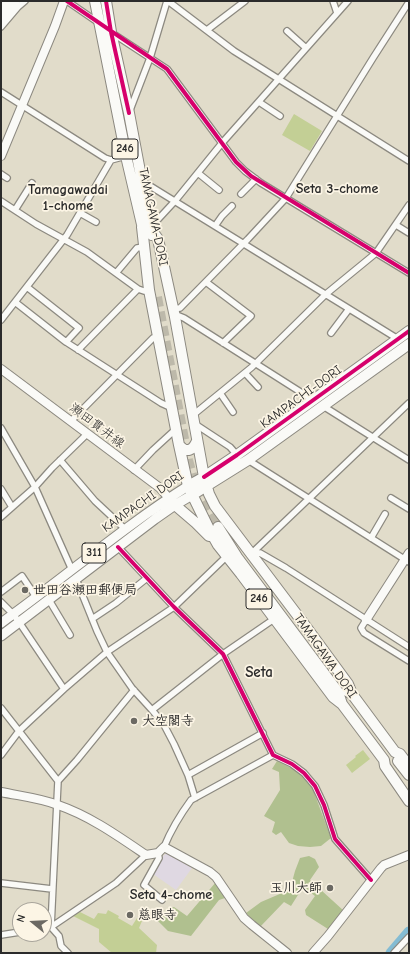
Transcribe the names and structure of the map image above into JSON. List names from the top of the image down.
{
  "streets": {
    "highway": [
      "246",
      "TAMAGAWA-DORI",
      "KAMPACHI-DORI",
      "KAMPACHI DORI",
      "TAMAGAWA DORI"
    ],
    "main road": ["311"],
    "street": ["瀬田貫井線"]
  },
  "crossings": [
    ["246", "TAMAGAWA-DORI"],
    ["246", "KAMPACHI-DORI"],
    ["246", "KAMPACHI DORI"],
    ["246", "TAMAGAWA DORI"],
    ["KAMPACHI-DORI", "KAMPACHI DORI"],
    ["瀬田貫井線", "KAMPACHI DORI"]
  ],
  "districts": [
    "Seta 3-chome",
    "Tamagawadai 1-chome",
    "Seta",
    "Seta 4-chome"
  ],
  "places": [
    "世田谷瀬田郵便局",
    "大空閣寺",
    "玉川大師",
    "慈眼寺"
  ],
  "north": "left"
}
